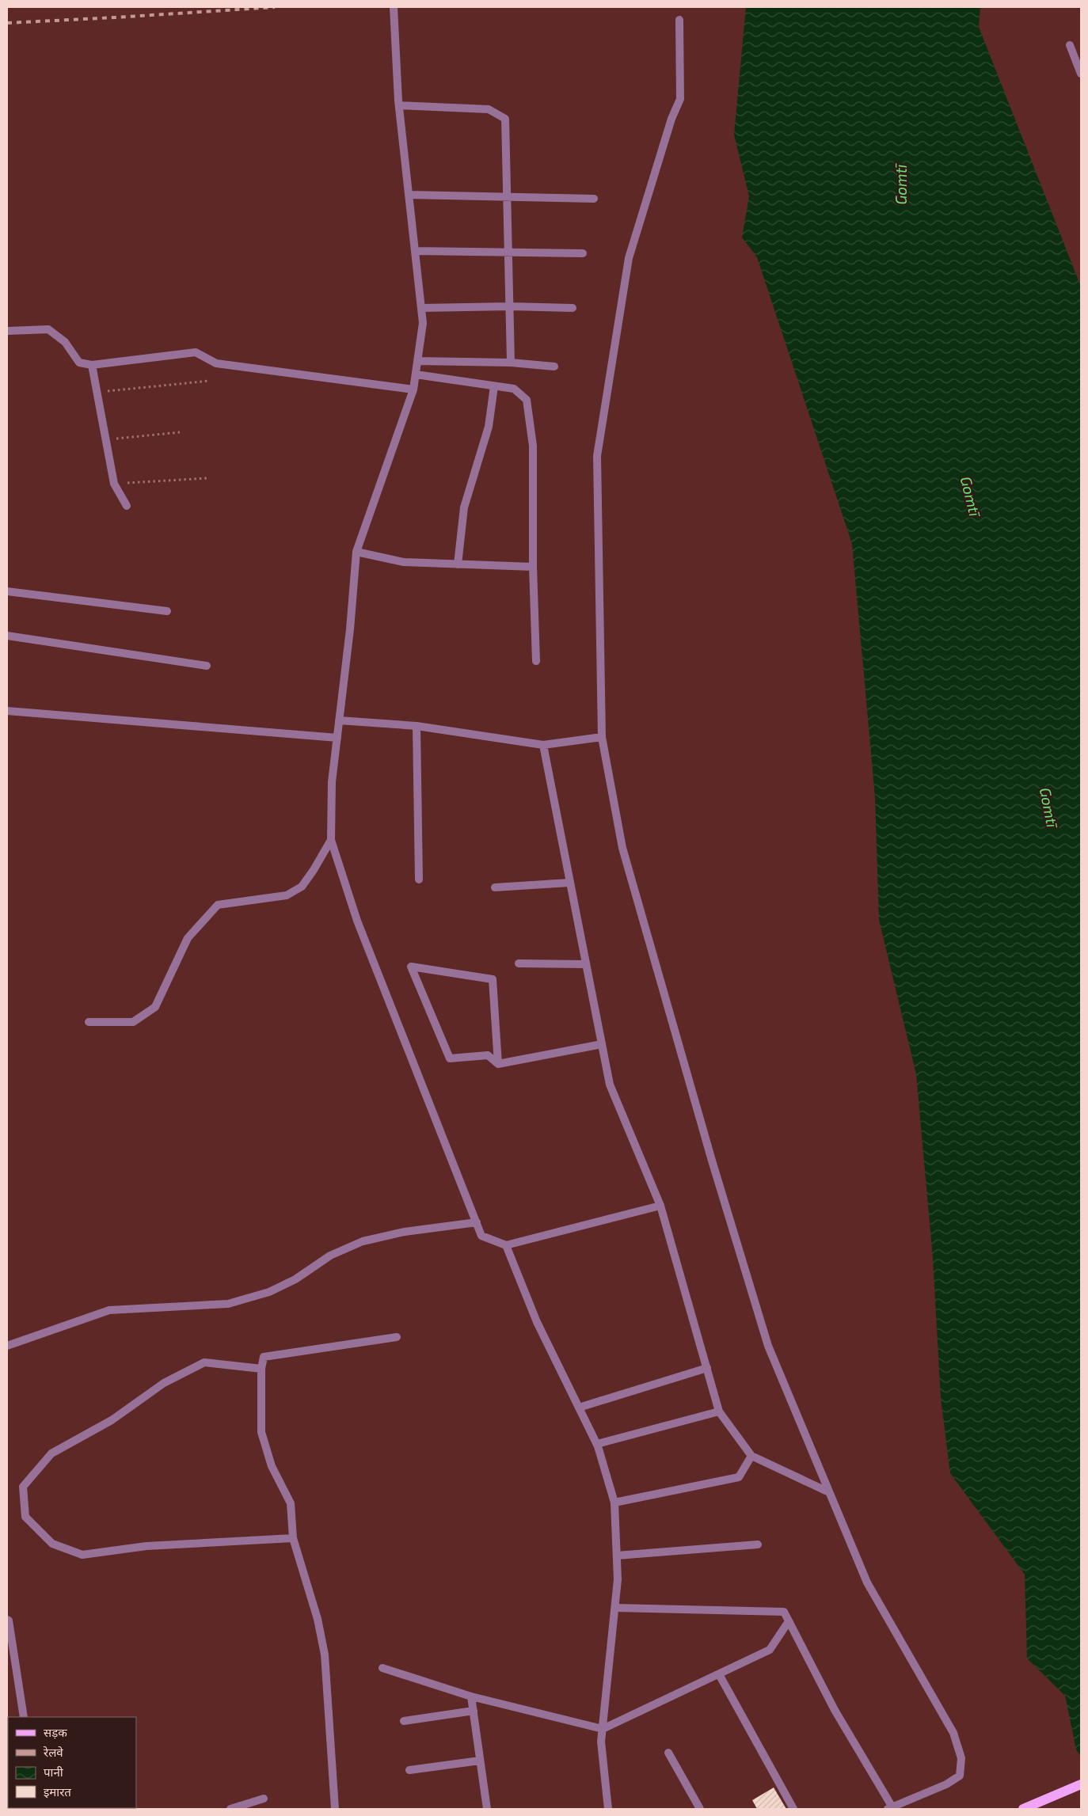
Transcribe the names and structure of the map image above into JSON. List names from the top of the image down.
{
  "water": ["Gomtī"],
  "legend": [
    "सड़क",
    "रेलवे",
    "पानी",
    "इमारत"
  ]
}
